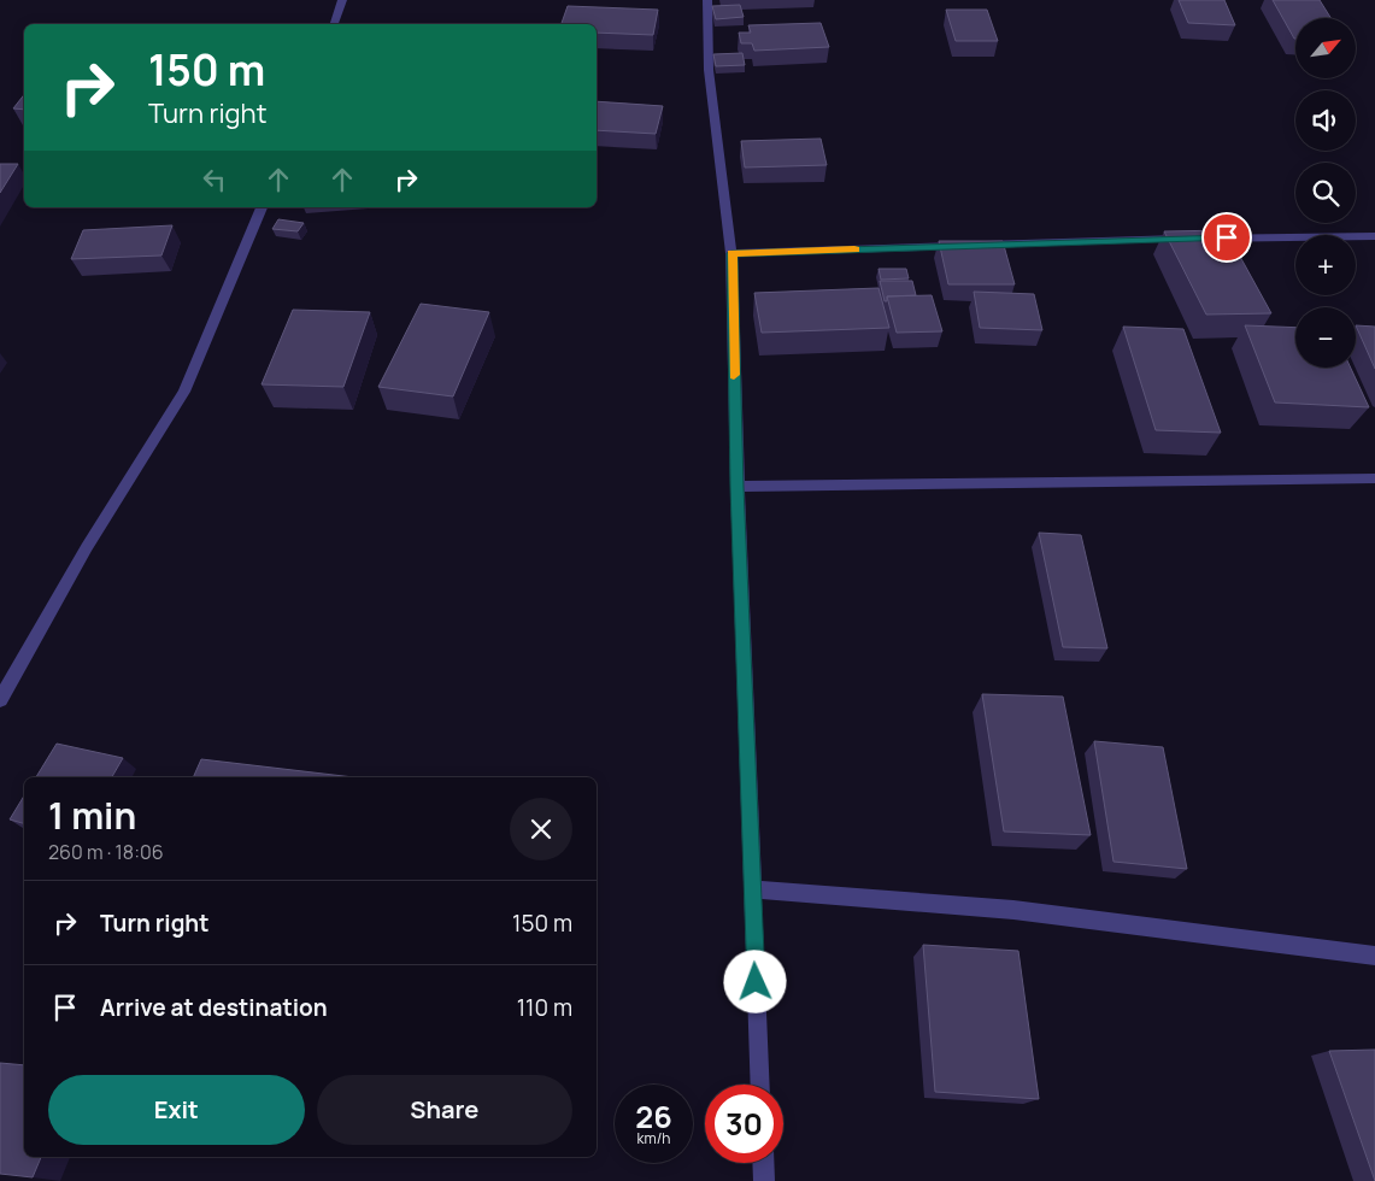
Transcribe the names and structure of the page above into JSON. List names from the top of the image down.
{
  "north": "top right",
  "page": {
    "map_buttons": ["+", "−"],
    "turn": ["150 m", "Turn right"],
    "heading": ["1 min", "260 m · 18:06"],
    "list": [
      {
        "name": "Turn right",
        "value": "150 m"
      },
      {
        "name": "Arrive at destination",
        "value": "110 m"
      }
    ],
    "buttons": ["Exit", "Share"],
    "speed": "26 km/h",
    "limit": "30"
  }
}
